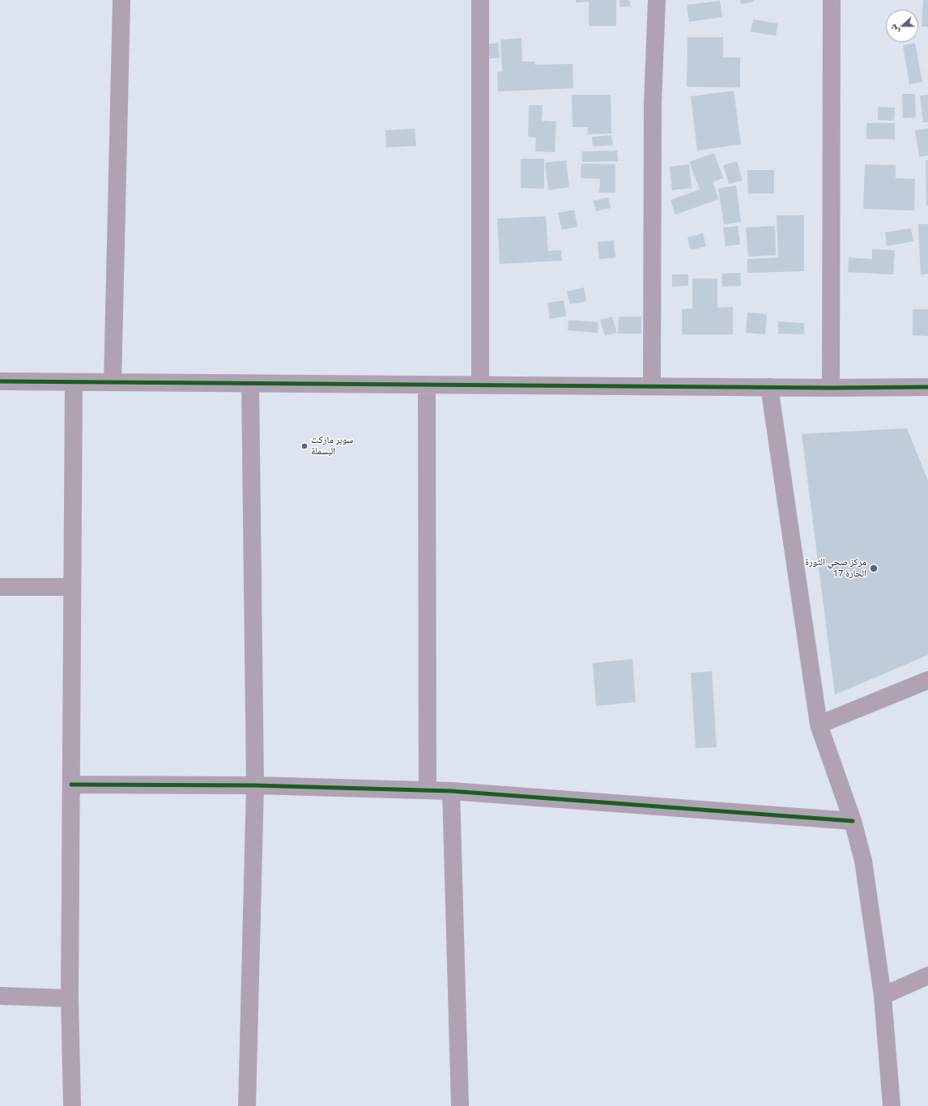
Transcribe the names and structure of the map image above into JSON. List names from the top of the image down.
{
  "places": ["سوبر ماركت البسملة", "مركز صحي الثورة الحارة 17"],
  "north": "left"
}
